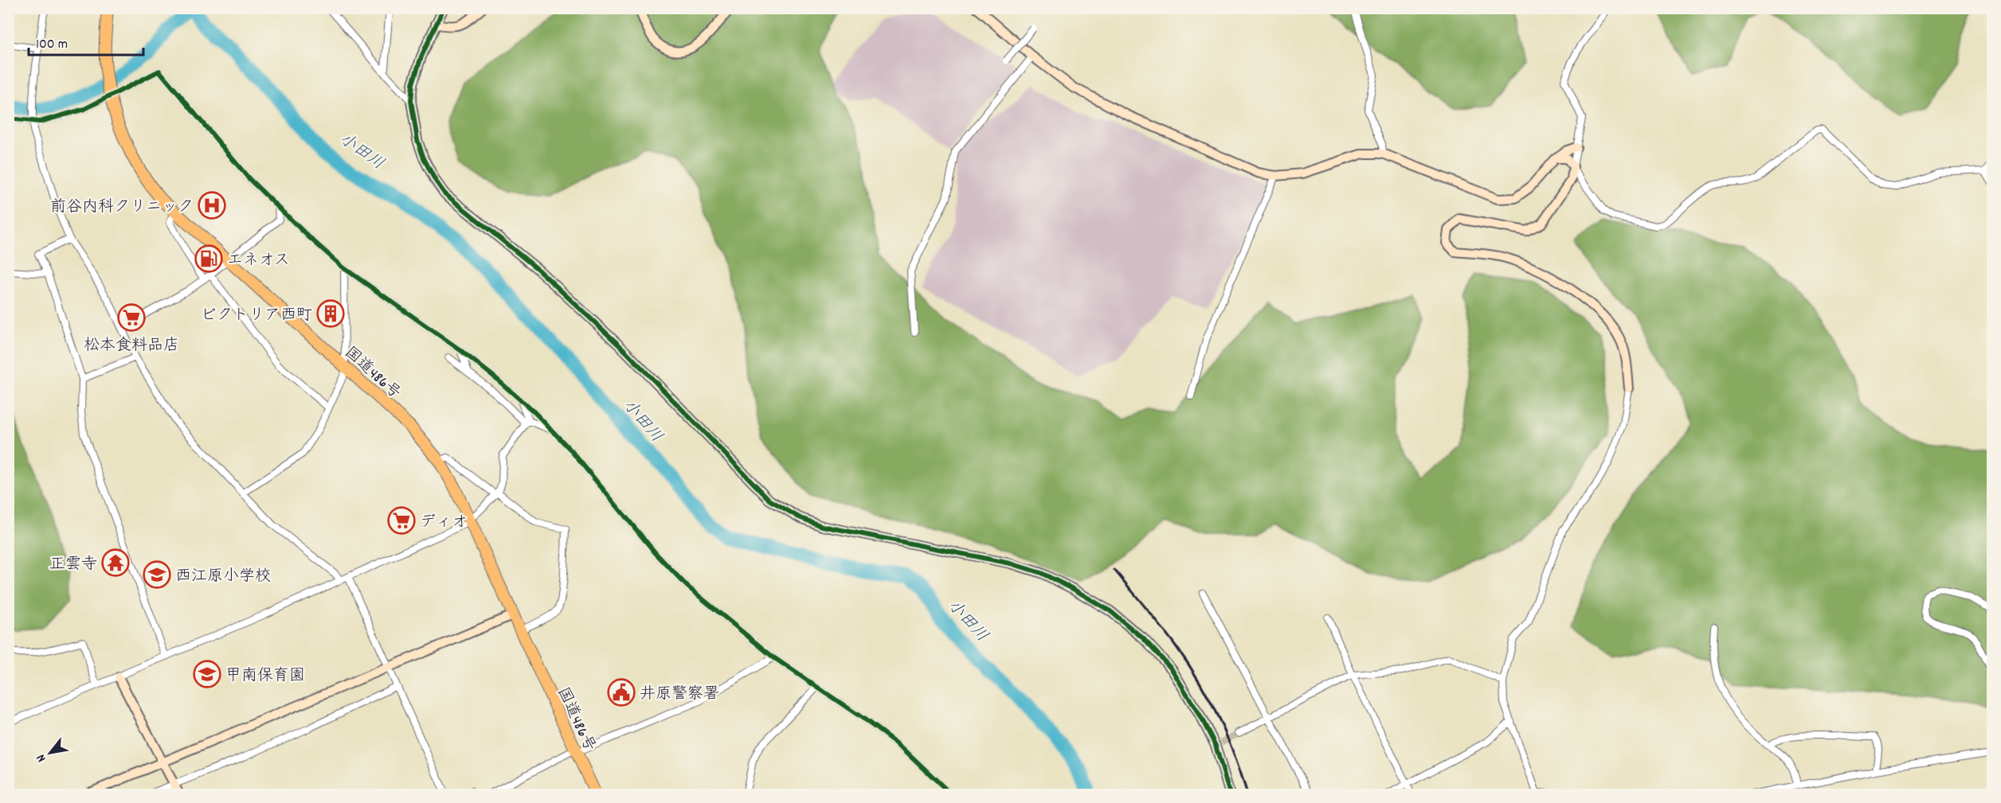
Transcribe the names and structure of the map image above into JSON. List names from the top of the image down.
{
  "streets": {
    "highway": ["国道486号"]
  },
  "water": ["小田川"],
  "places": {
    "hospital": ["前谷内科クリニック"],
    "fuel station": ["エネオス"],
    "building": ["ビクトリア西町"],
    "supermarket": ["松本食料品店", "ディオ"],
    "temple": ["正雲寺"],
    "school or university": ["西江原小学校", "甲南保育園"],
    "public building": ["井原警察署"]
  },
  "scale_bar": "100 m",
  "north": "bottom left"
}
